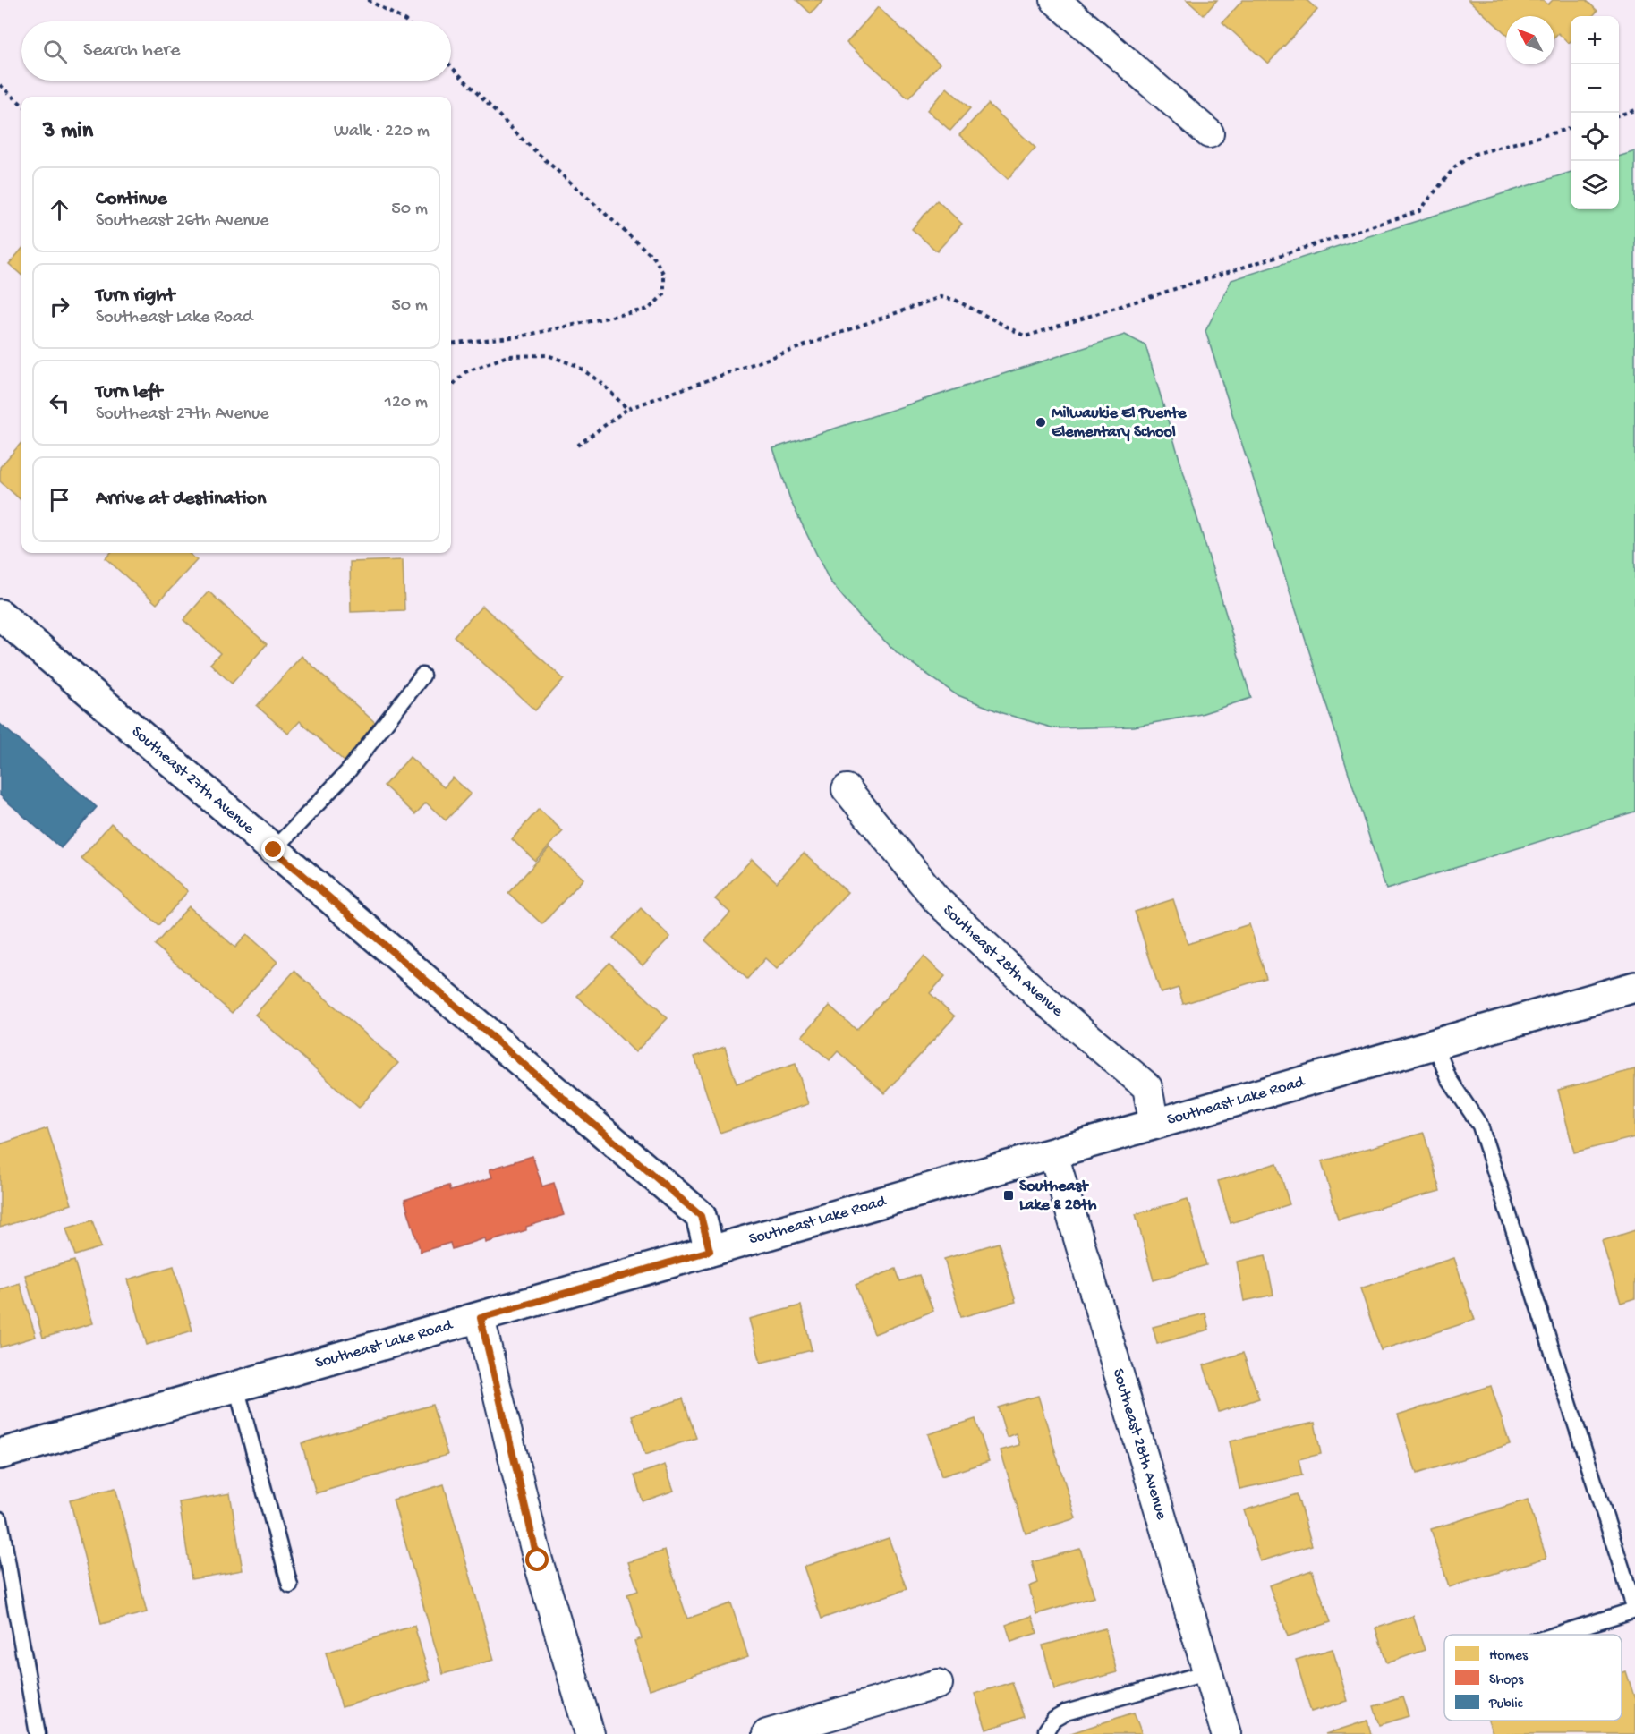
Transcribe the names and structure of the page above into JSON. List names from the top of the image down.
{
  "streets": {
    "street": ["Southeast 27th Avenue", "Southeast 28th Avenue", "Southeast Lake Road"]
  },
  "crossings": [
    ["Southeast 27th Avenue", "Southeast Lake Road"],
    ["Southeast 28th Avenue", "Southeast Lake Road"]
  ],
  "places": {
    "other": ["Milwaukie El Puente Elementary School"],
    "transit": ["Southeast Lake & 28th"]
  },
  "legend": ["Homes", "Shops", "Public"],
  "north": "top left",
  "page": {
    "map_buttons": ["+", "−"],
    "search": "Search here",
    "heading": ["3 min", "Walk · 220 m"],
    "list": [
      ["Continue", "Southeast 26th Avenue", "50 m"],
      ["Turn right", "Southeast Lake Road", "50 m"],
      ["Turn left", "Southeast 27th Avenue", "120 m"],
      "Arrive at destination"
    ]
  }
}
